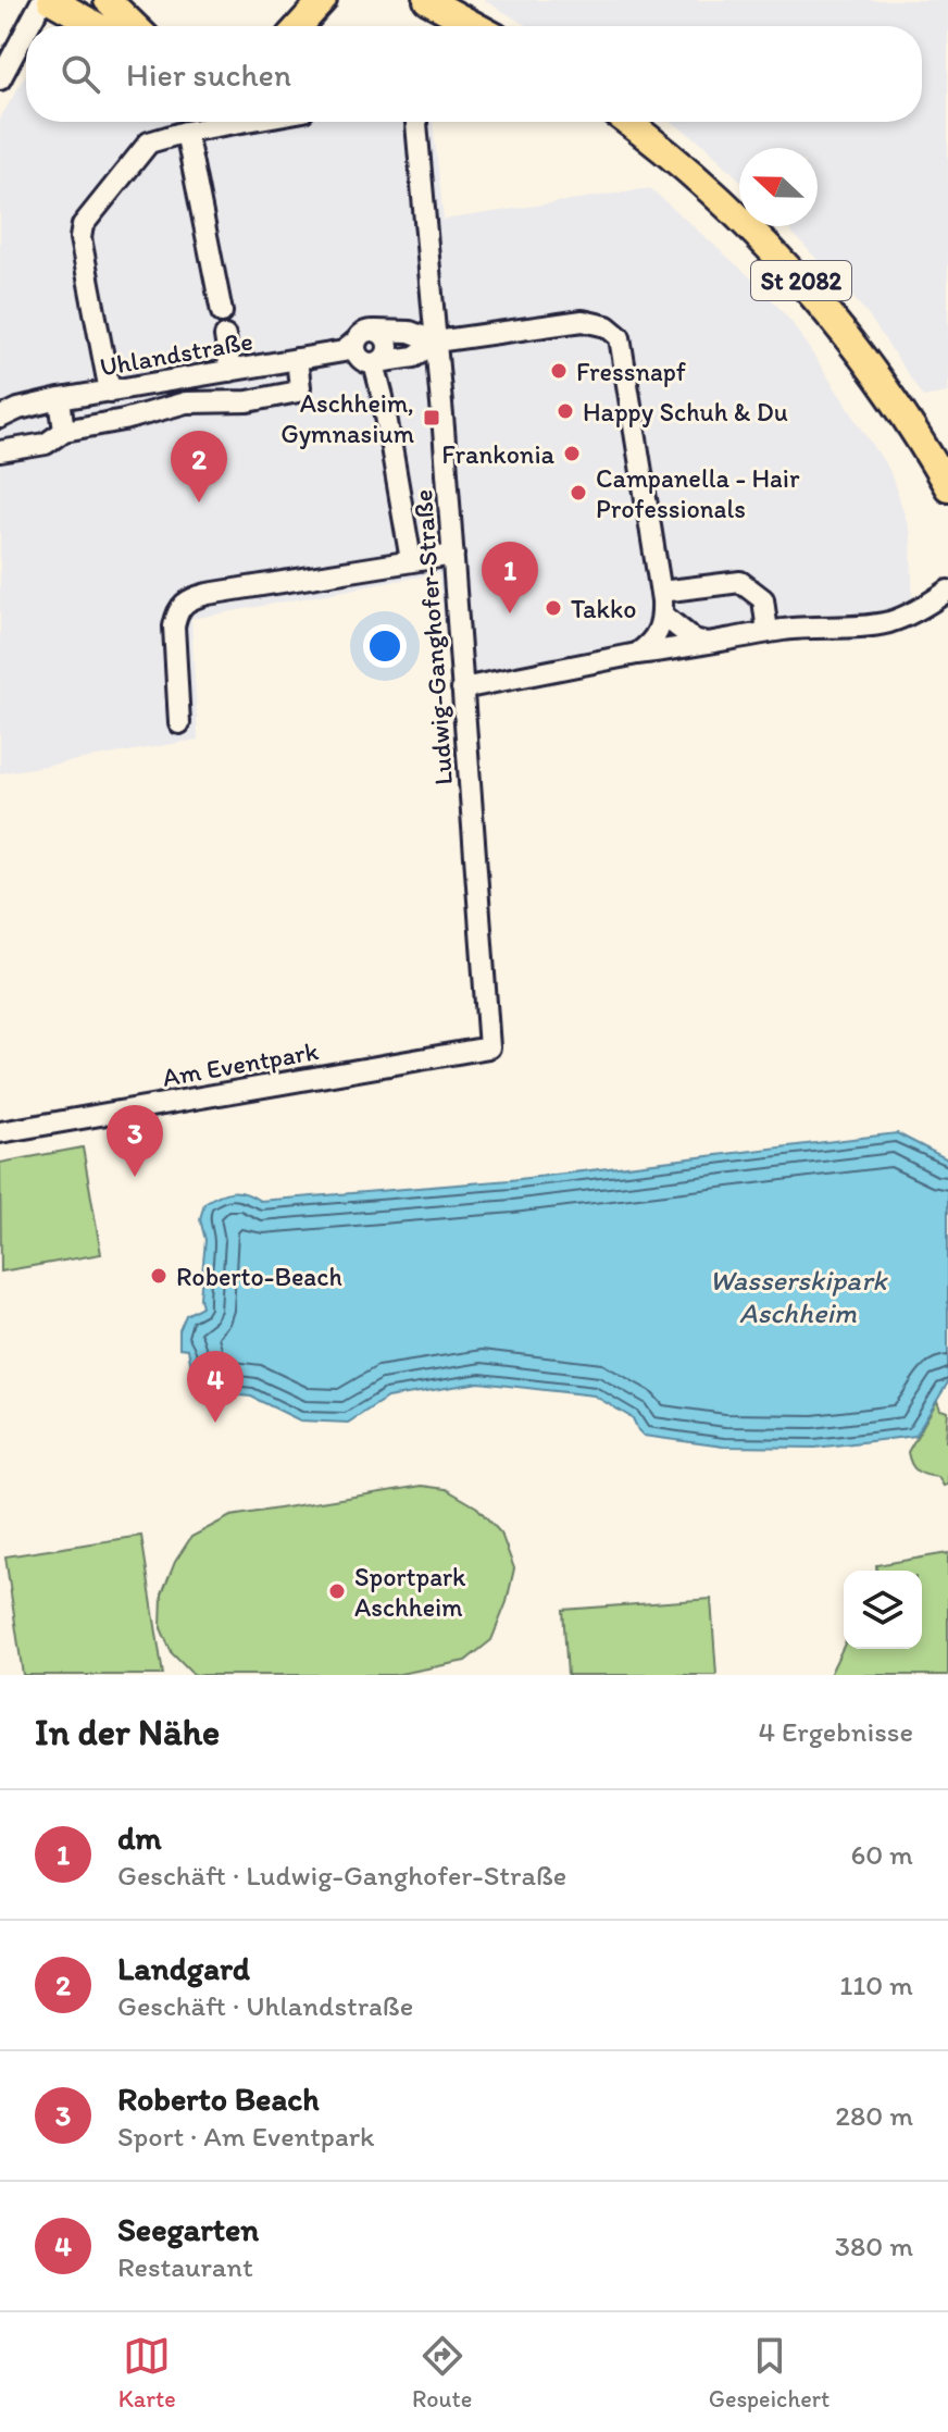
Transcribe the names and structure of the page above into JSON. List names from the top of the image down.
{
  "streets": {
    "main road": ["St 2082"],
    "street": ["Uhlandstraße", "Ludwig-Ganghofer-Straße", "Am Eventpark"]
  },
  "crossings": [
    ["Uhlandstraße", "Ludwig-Ganghofer-Straße"],
    ["Ludwig-Ganghofer-Straße", "Am Eventpark"]
  ],
  "water": ["Wasserskipark Aschheim"],
  "places": {
    "other": [
      "Fressnapf",
      "Happy Schuh & Du",
      "Frankonia",
      "Campanella - Hair Professionals",
      "Takko",
      "Roberto-Beach",
      "Sportpark Aschheim"
    ],
    "transit": ["Aschheim, Gymnasium"]
  },
  "north": "left",
  "page": {
    "search": "Hier suchen",
    "pins": [
      "2",
      "1",
      "3",
      "4"
    ],
    "heading": ["In der Nähe", "4 Ergebnisse"],
    "list": [
      {
        "mark": "1",
        "name": "dm",
        "note": "Geschäft · Ludwig-Ganghofer-Straße",
        "value": "60 m"
      },
      {
        "mark": "2",
        "name": "Landgard",
        "note": "Geschäft · Uhlandstraße",
        "value": "110 m"
      },
      {
        "mark": "3",
        "name": "Roberto Beach",
        "note": "Sport · Am Eventpark",
        "value": "280 m"
      },
      {
        "mark": "4",
        "name": "Seegarten",
        "note": "Restaurant",
        "value": "380 m"
      }
    ],
    "nav": ["Karte", "Route", "Gespeichert"]
  }
}
